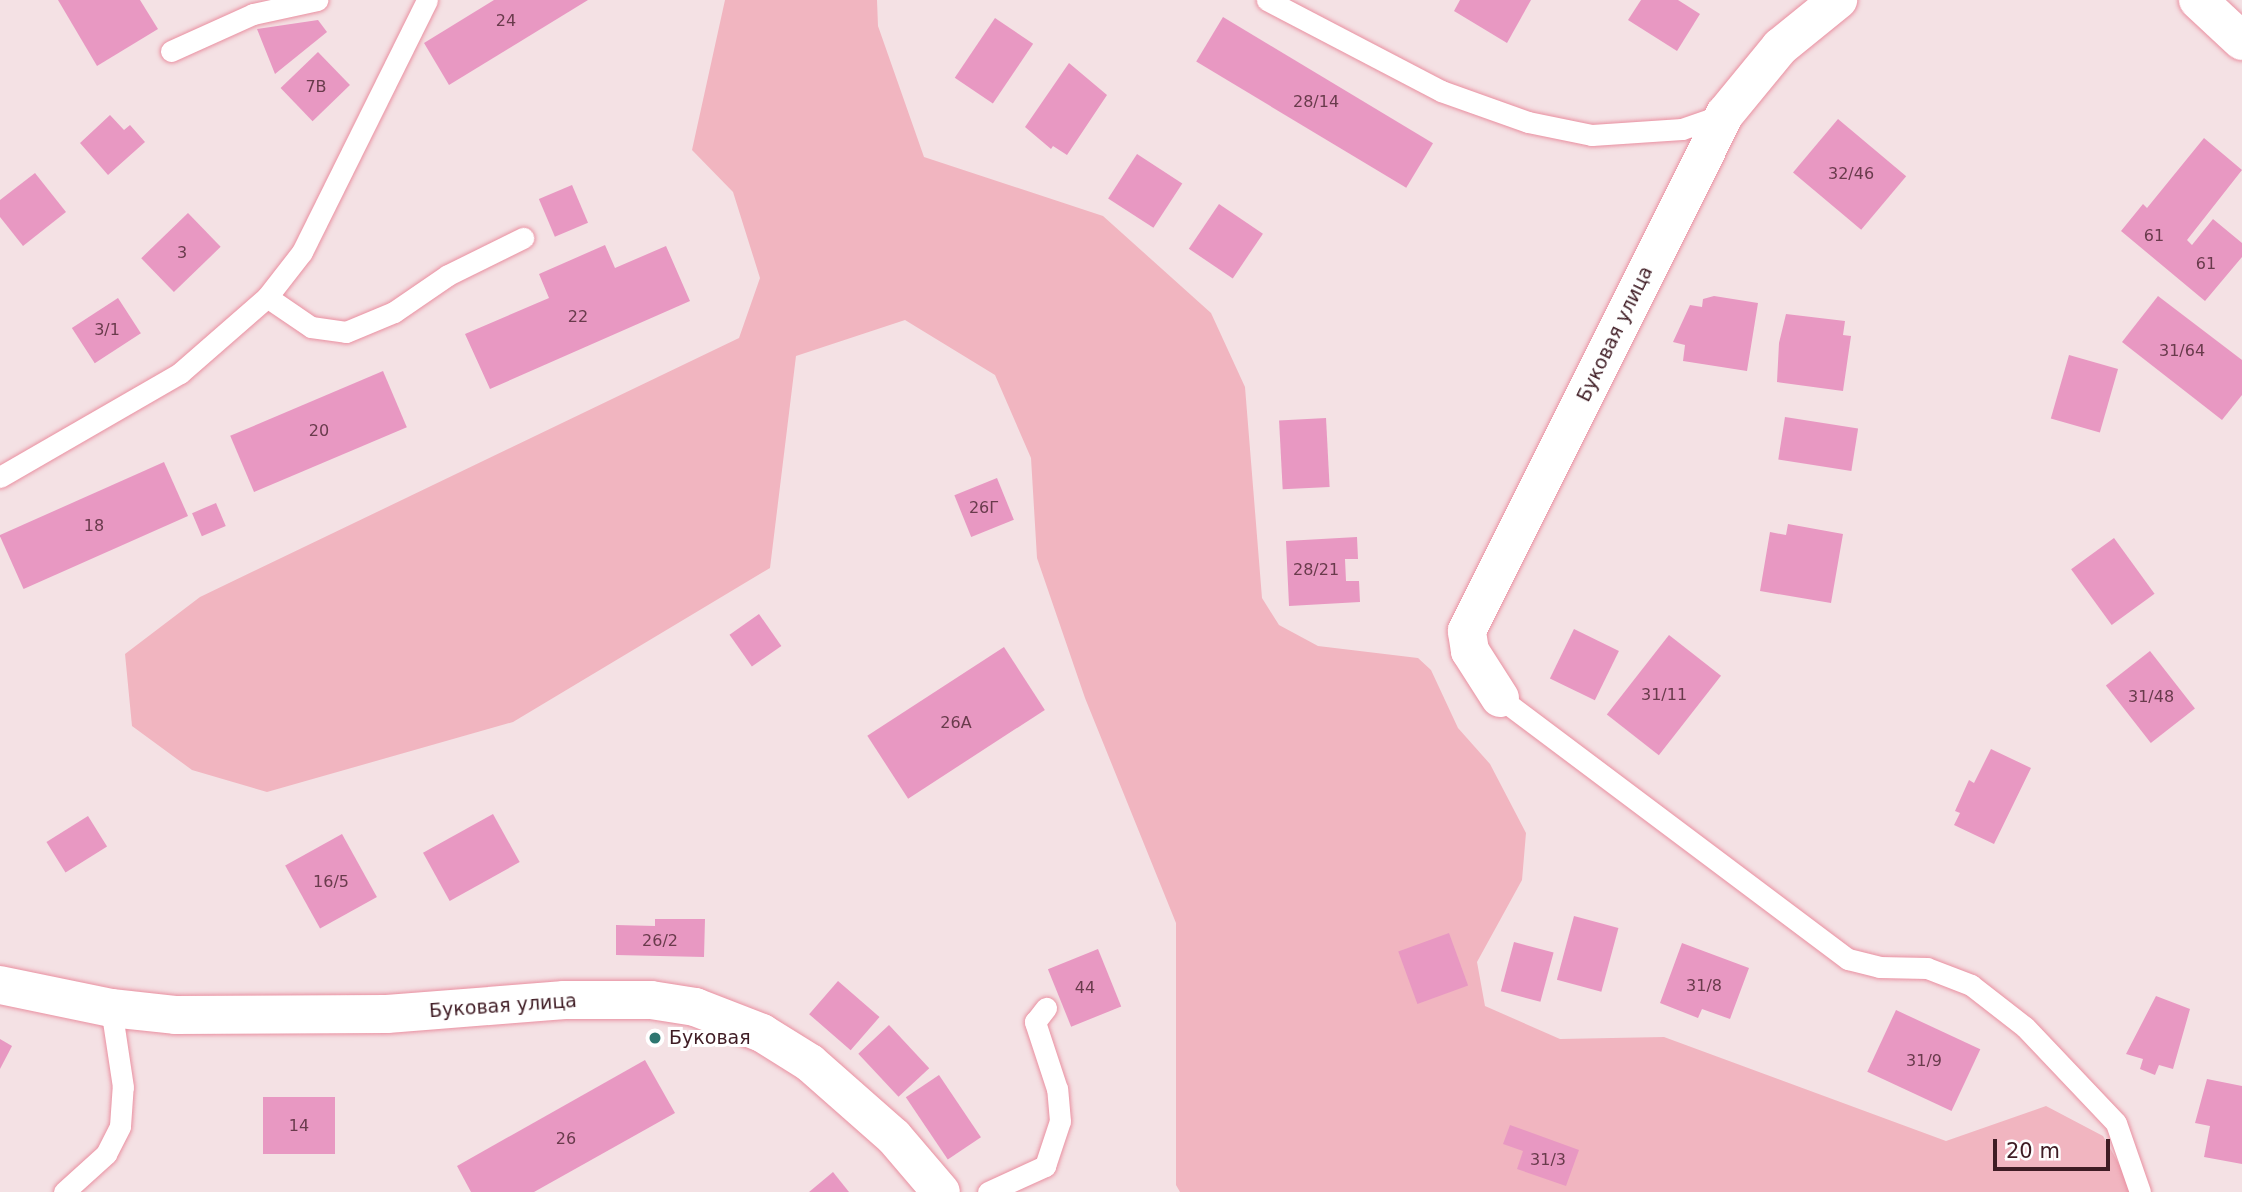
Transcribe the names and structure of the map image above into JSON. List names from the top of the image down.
{
  "streets": {
    "street": ["Буковая улица"]
  },
  "places": ["Буковая"],
  "house_numbers": [
    "24",
    "7В",
    "28/14",
    "32/46",
    "61",
    "3",
    "61",
    "22",
    "3/1",
    "31/64",
    "20",
    "26Г",
    "18",
    "28/21",
    "31/11",
    "31/48",
    "26А",
    "16/5",
    "26/2",
    "31/8",
    "44",
    "31/9",
    "14",
    "26",
    "31/3"
  ],
  "scale_bar": "20 m"
}
